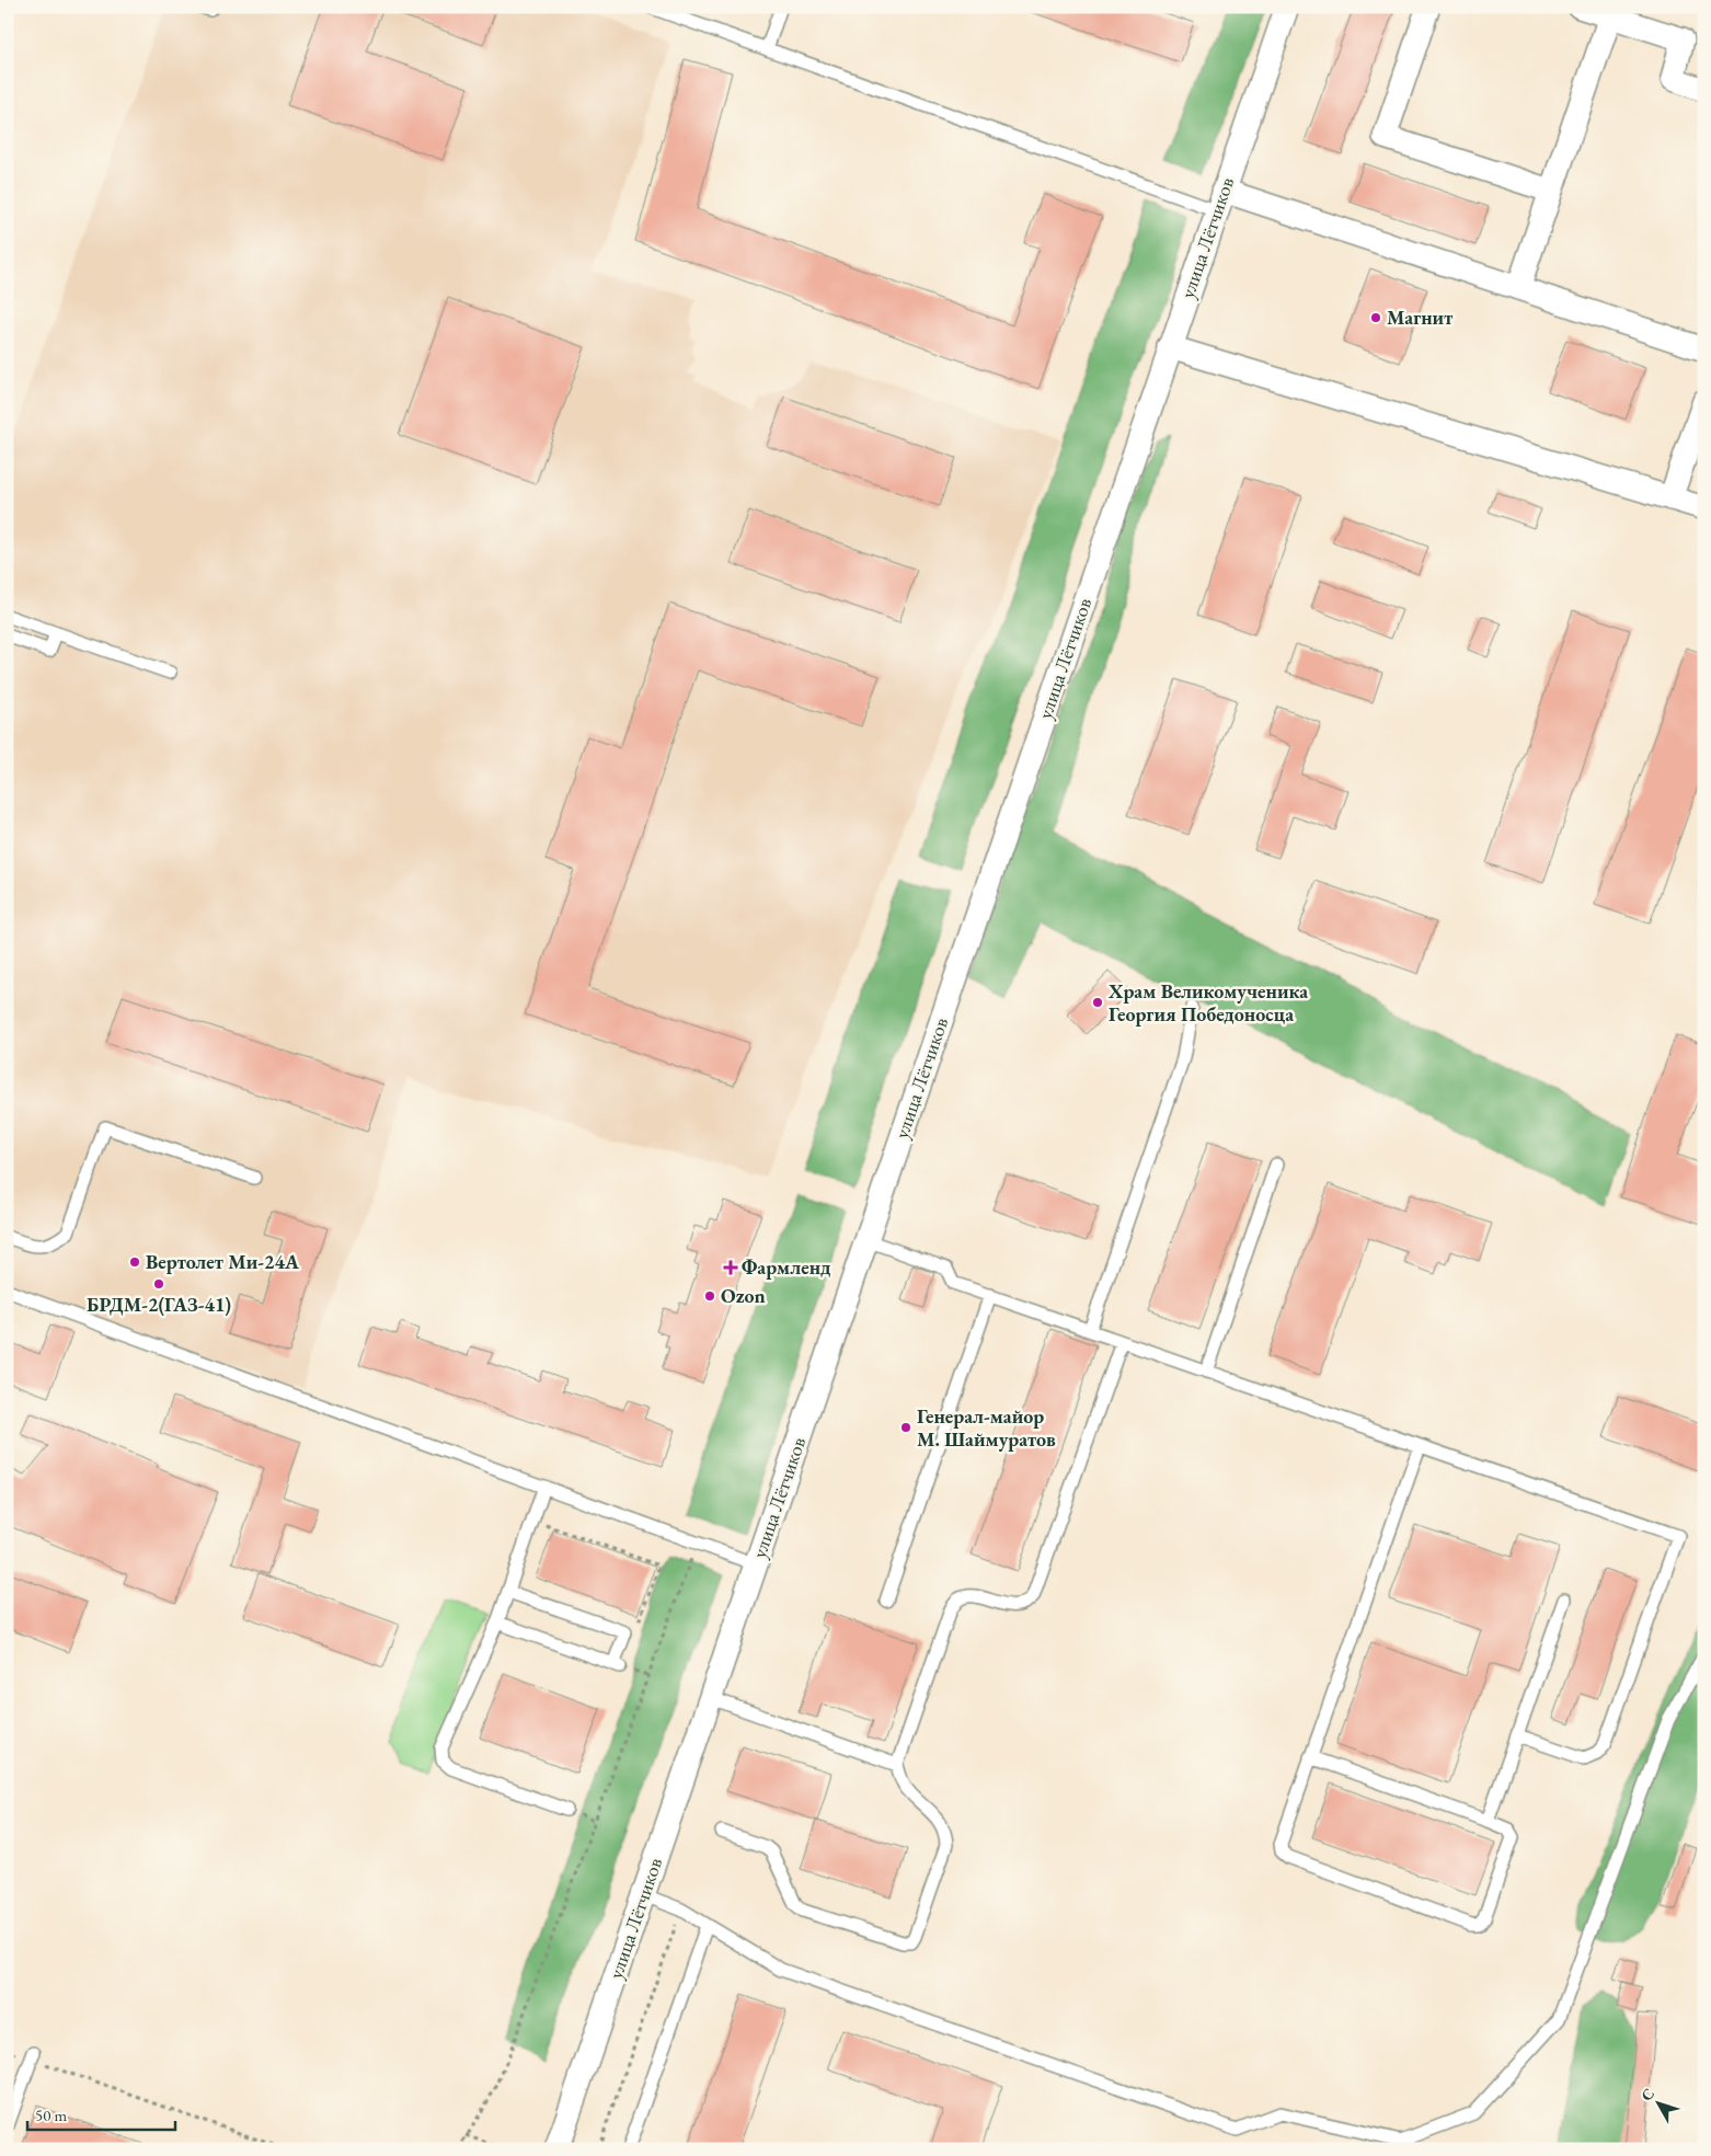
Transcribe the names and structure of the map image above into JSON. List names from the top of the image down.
{
  "streets": {
    "street": ["улица Лётчиков"]
  },
  "places": {
    "other": [
      "Магнит",
      "Храм Великомученика Георгия Победоносца",
      "Вертолет Ми-24А",
      "БРДМ-2(ГАЗ-41)",
      "Ozon",
      "Генерал-майор М. Шаймуратов"
    ],
    "health": ["Фармленд"]
  },
  "scale_bar": "50 m",
  "north": "top left"
}
